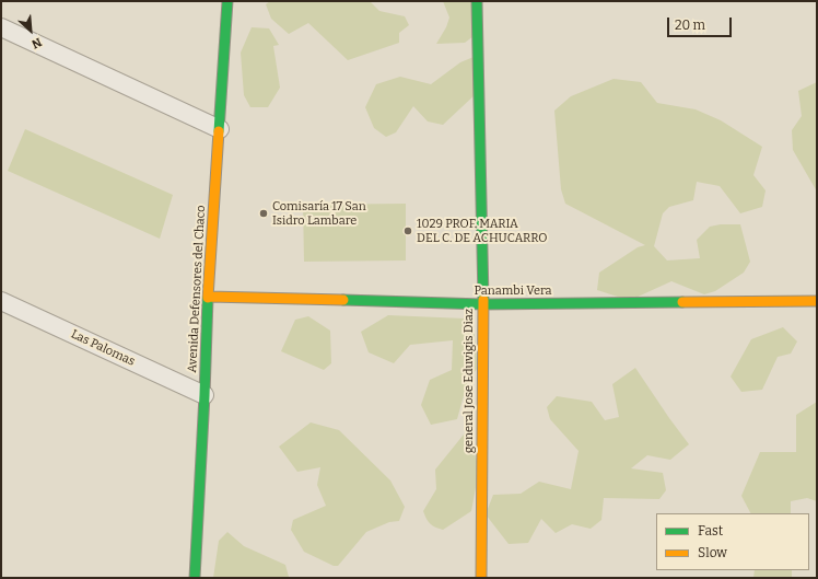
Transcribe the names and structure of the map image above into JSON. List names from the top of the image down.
{
  "streets": {
    "street": [
      "Avenida Defensores del Chaco",
      "Panambi Vera",
      "Las Palomas",
      "general Jose Eduvigis Diaz"
    ]
  },
  "crossings": [
    ["Avenida Defensores del Chaco", "Panambi Vera"],
    ["Avenida Defensores del Chaco", "Las Palomas"],
    ["Panambi Vera", "general Jose Eduvigis Diaz"]
  ],
  "places": ["Comisaría 17 San Isidro Lambare", "1029 PROF. MARIA DEL C. DE ACHUCARRO"],
  "legend": ["Fast", "Slow"],
  "scale_bar": "20 m",
  "north": "bottom right"
}
